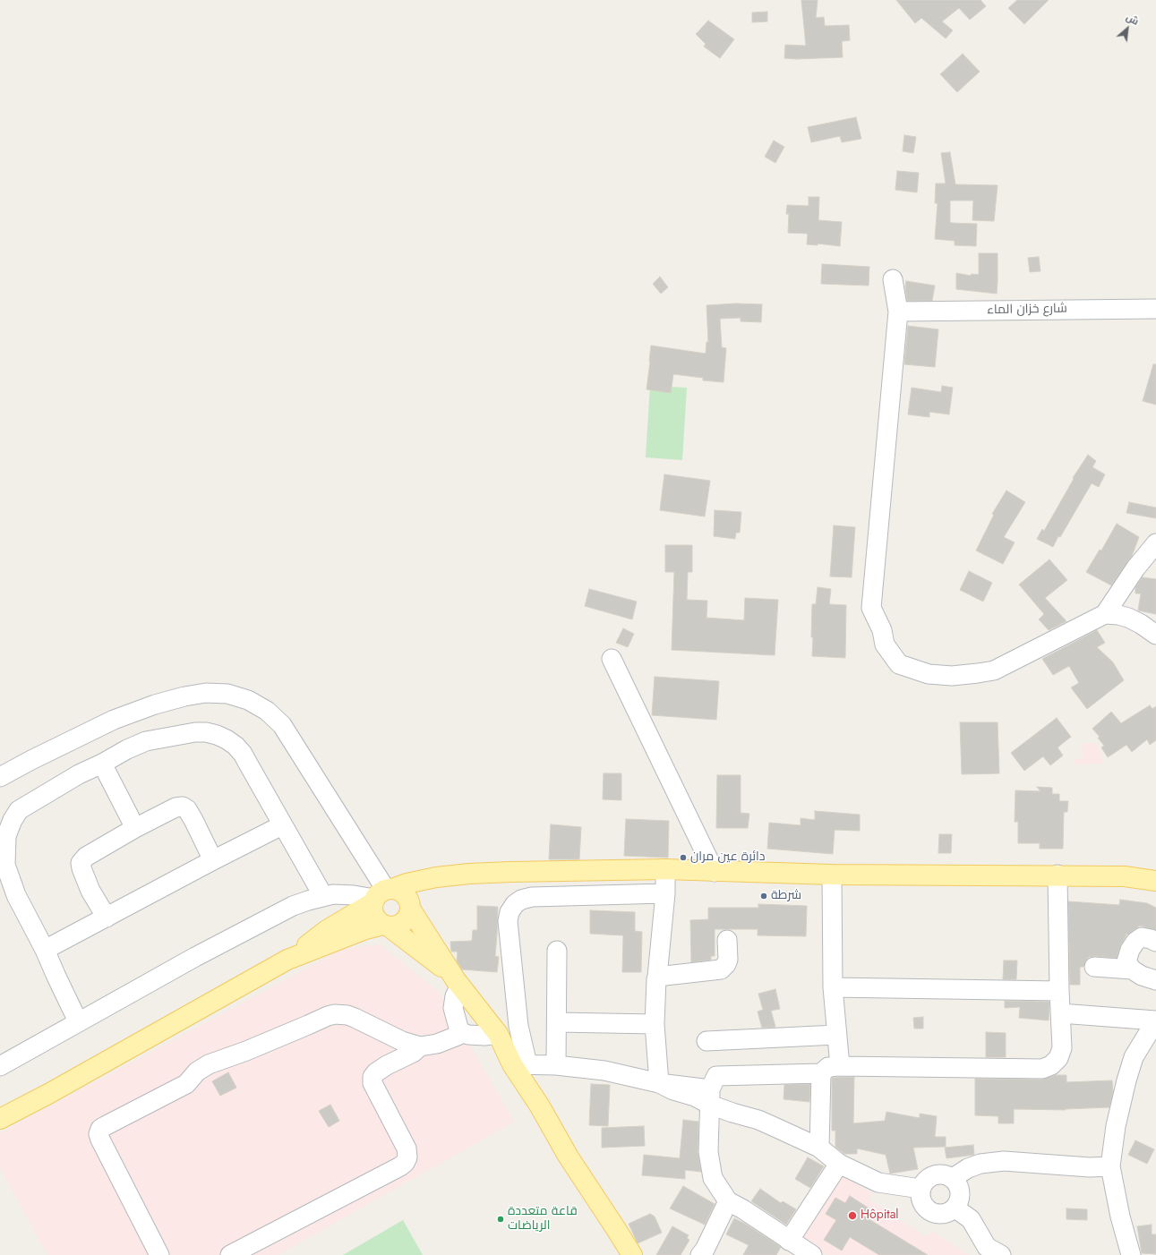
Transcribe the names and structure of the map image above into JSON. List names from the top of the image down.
{
  "streets": {
    "street": ["شارع خزان الماء"]
  },
  "places": [
    "دائرة عين مران",
    "شرطة",
    "Hôpital",
    "قاعة متعددة الرياضات"
  ],
  "north": "top right"
}
